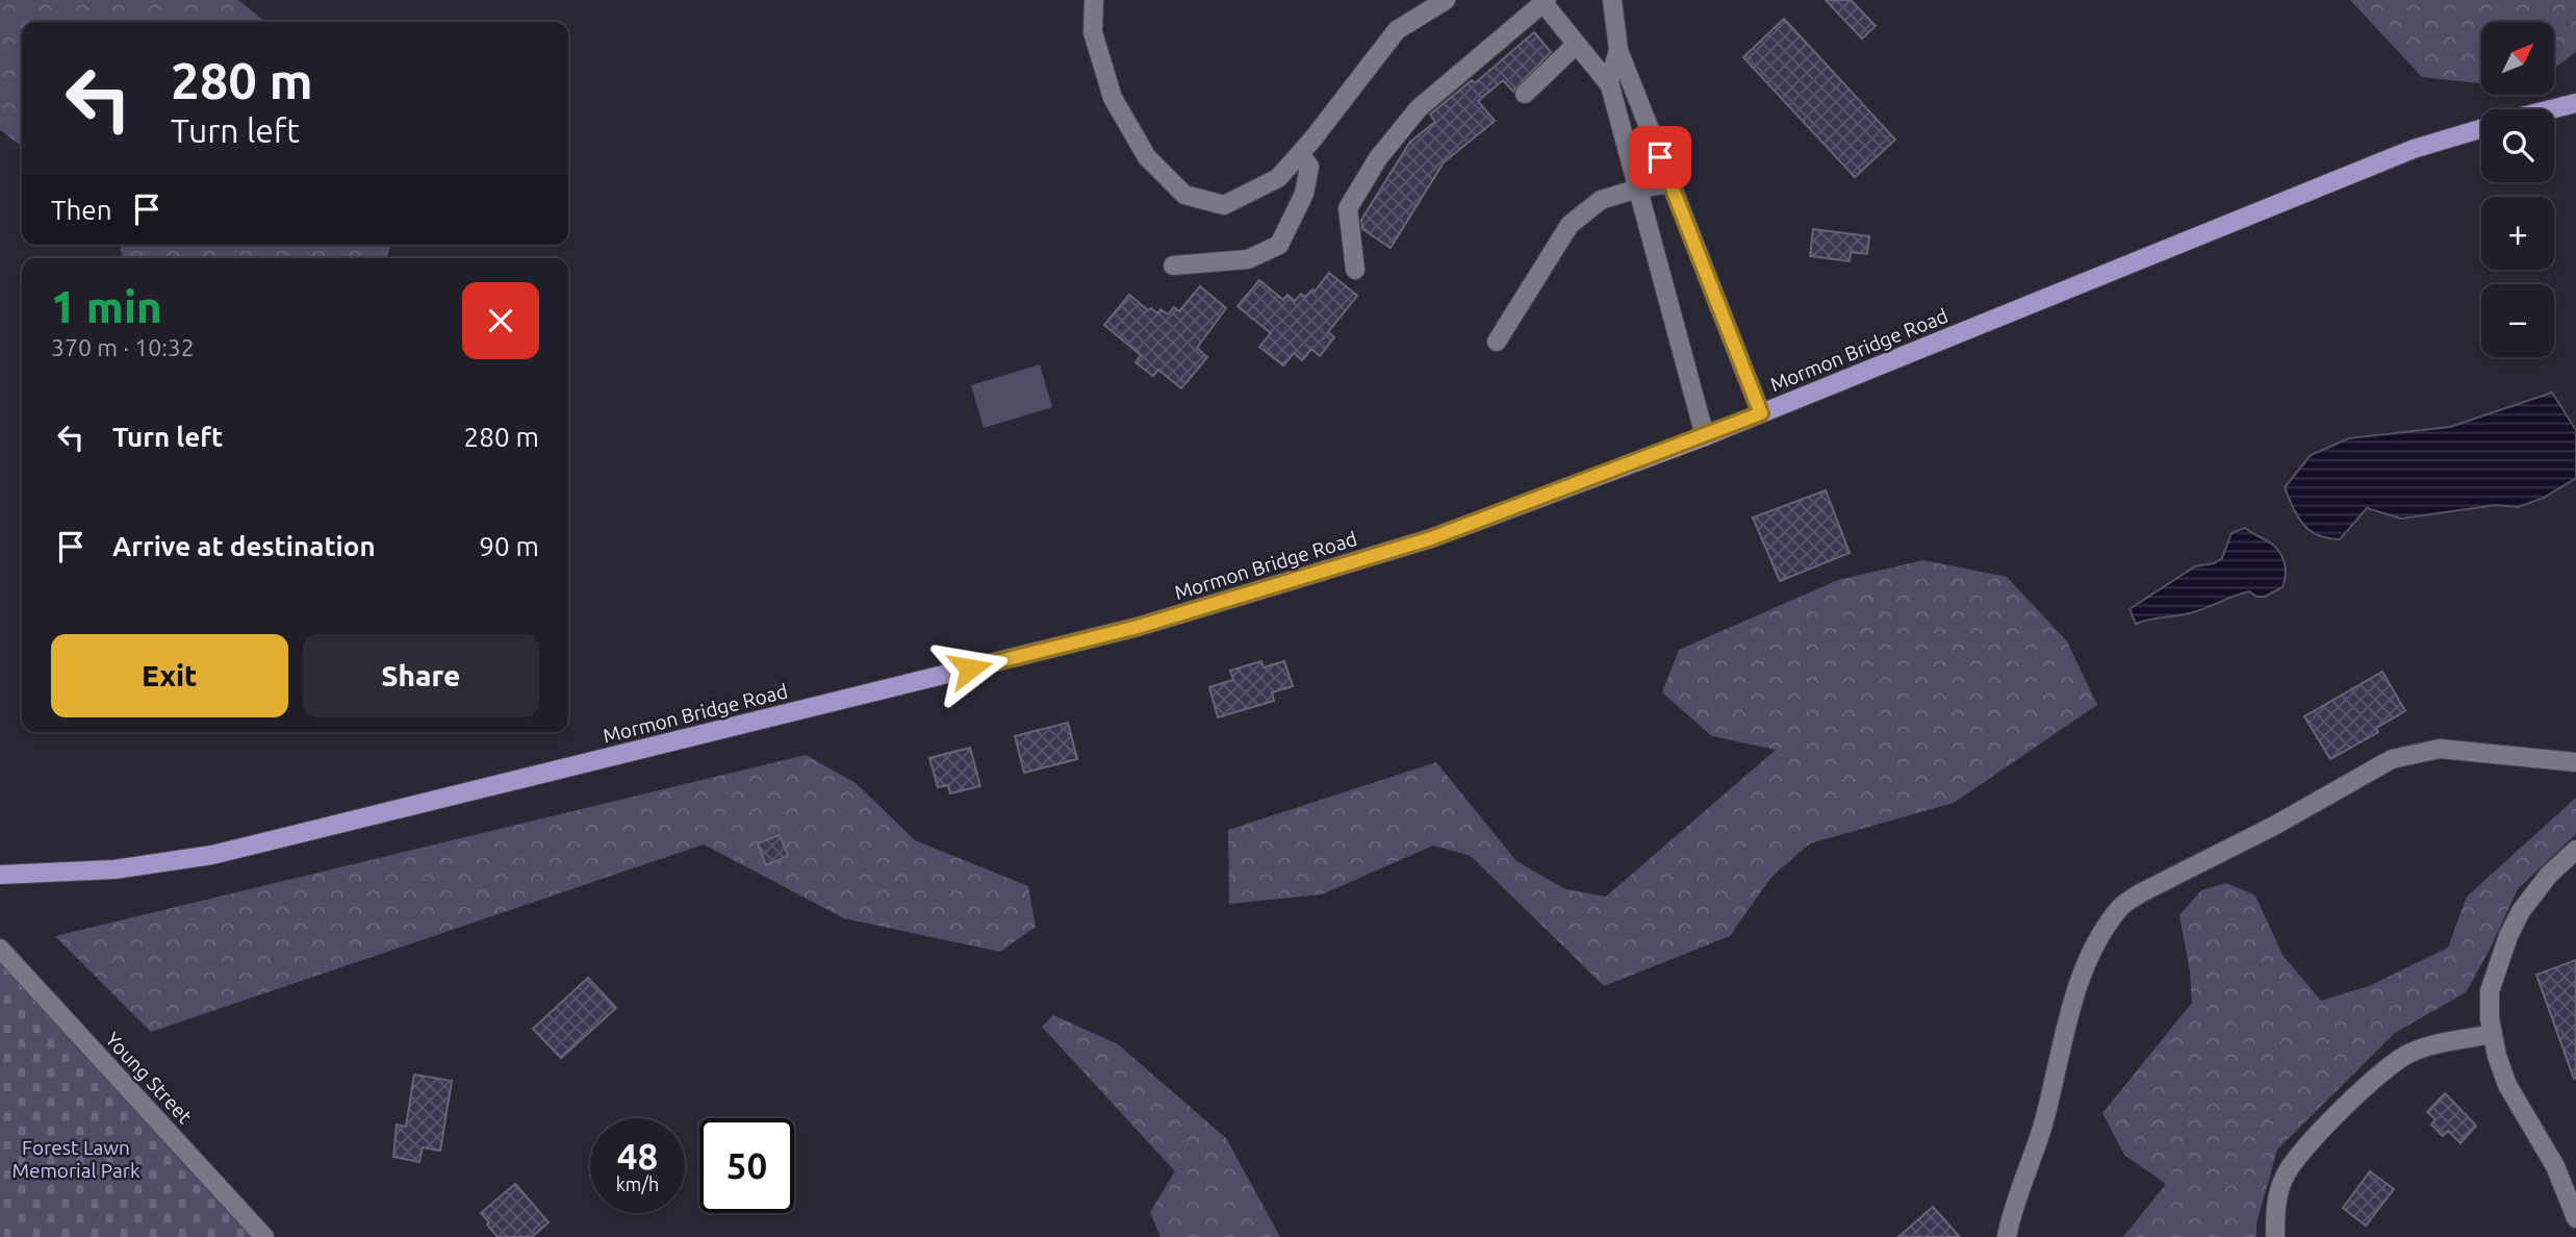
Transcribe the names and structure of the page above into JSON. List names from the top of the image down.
{
  "streets": {
    "main road": ["Mormon Bridge Road"],
    "street": ["Young Street"]
  },
  "parks": ["Forest Lawn Memorial Park"],
  "north": "top right",
  "page": {
    "map_buttons": ["+", "−"],
    "turn": ["280 m", "Turn left"],
    "then": "Then",
    "heading": ["1 min", "370 m · 10:32"],
    "list": [
      {
        "name": "Turn left",
        "value": "280 m"
      },
      {
        "name": "Arrive at destination",
        "value": "90 m"
      }
    ],
    "buttons": ["Exit", "Share"],
    "speed": "48 km/h",
    "limit": "50"
  }
}
